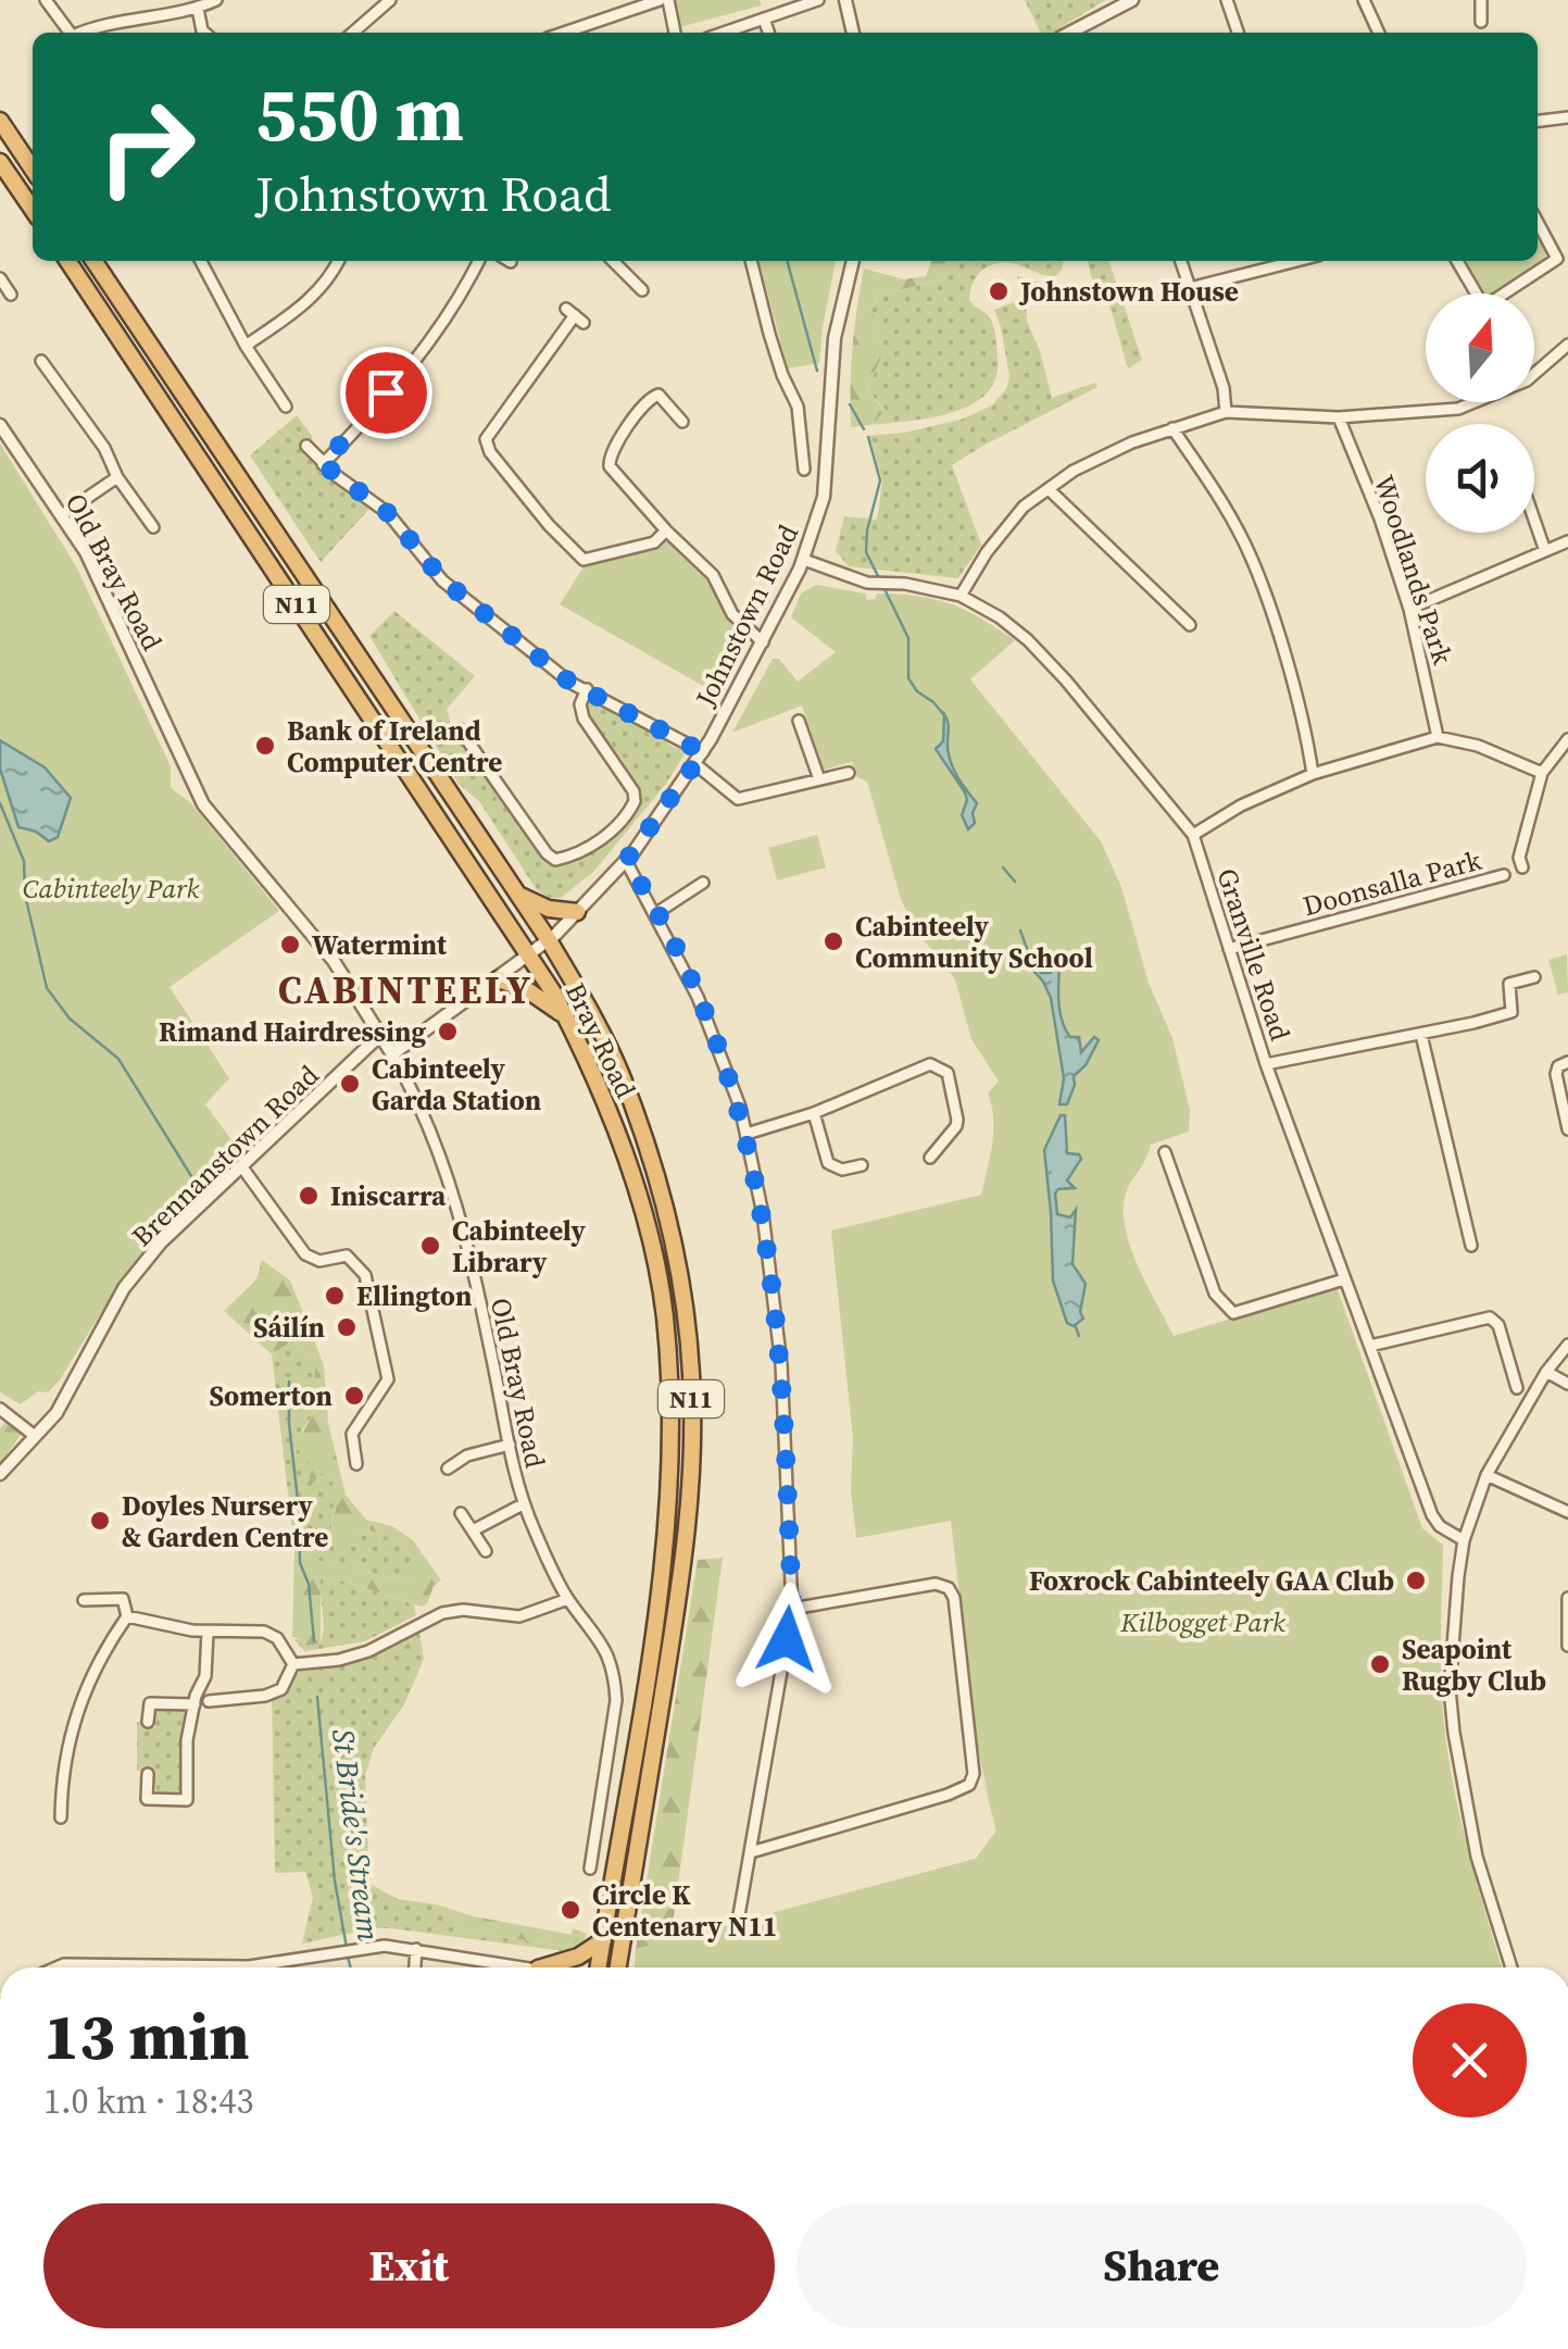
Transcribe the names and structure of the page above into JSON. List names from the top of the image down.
{
  "streets": {
    "highway": ["N11", "Bray Road"],
    "street": [
      "Woodlands Park",
      "Old Bray Road",
      "Johnstown Road",
      "Doonsalla Park",
      "Granville Road",
      "Brennanstown Road"
    ]
  },
  "crossings": [
    ["Old Bray Road", "Johnstown Road"],
    ["Old Bray Road", "Brennanstown Road"],
    ["Johnstown Road", "Granville Road"],
    ["Johnstown Road", "Bray Road"],
    ["Doonsalla Park", "Granville Road"]
  ],
  "districts": ["CABINTEELY"],
  "water": ["St Bride's Stream"],
  "parks": ["Cabinteely Park", "Kilbogget Park"],
  "places": [
    "Johnstown House",
    "Bank of Ireland Computer Centre",
    "Cabinteely Community School",
    "Watermint",
    "Rimand Hairdressing",
    "Cabinteely Garda Station",
    "Iniscarra",
    "Cabinteely Library",
    "Ellington",
    "Sáilín",
    "Somerton",
    "Doyles Nursery & Garden Centre",
    "Foxrock Cabinteely GAA Club",
    "Seapoint Rugby Club",
    "Circle K Centenary N11"
  ],
  "north": "top",
  "page": {
    "turn": ["550 m", "Johnstown Road"],
    "heading": ["13 min", "1.0 km · 18:43"],
    "buttons": ["Exit", "Share"]
  }
}
